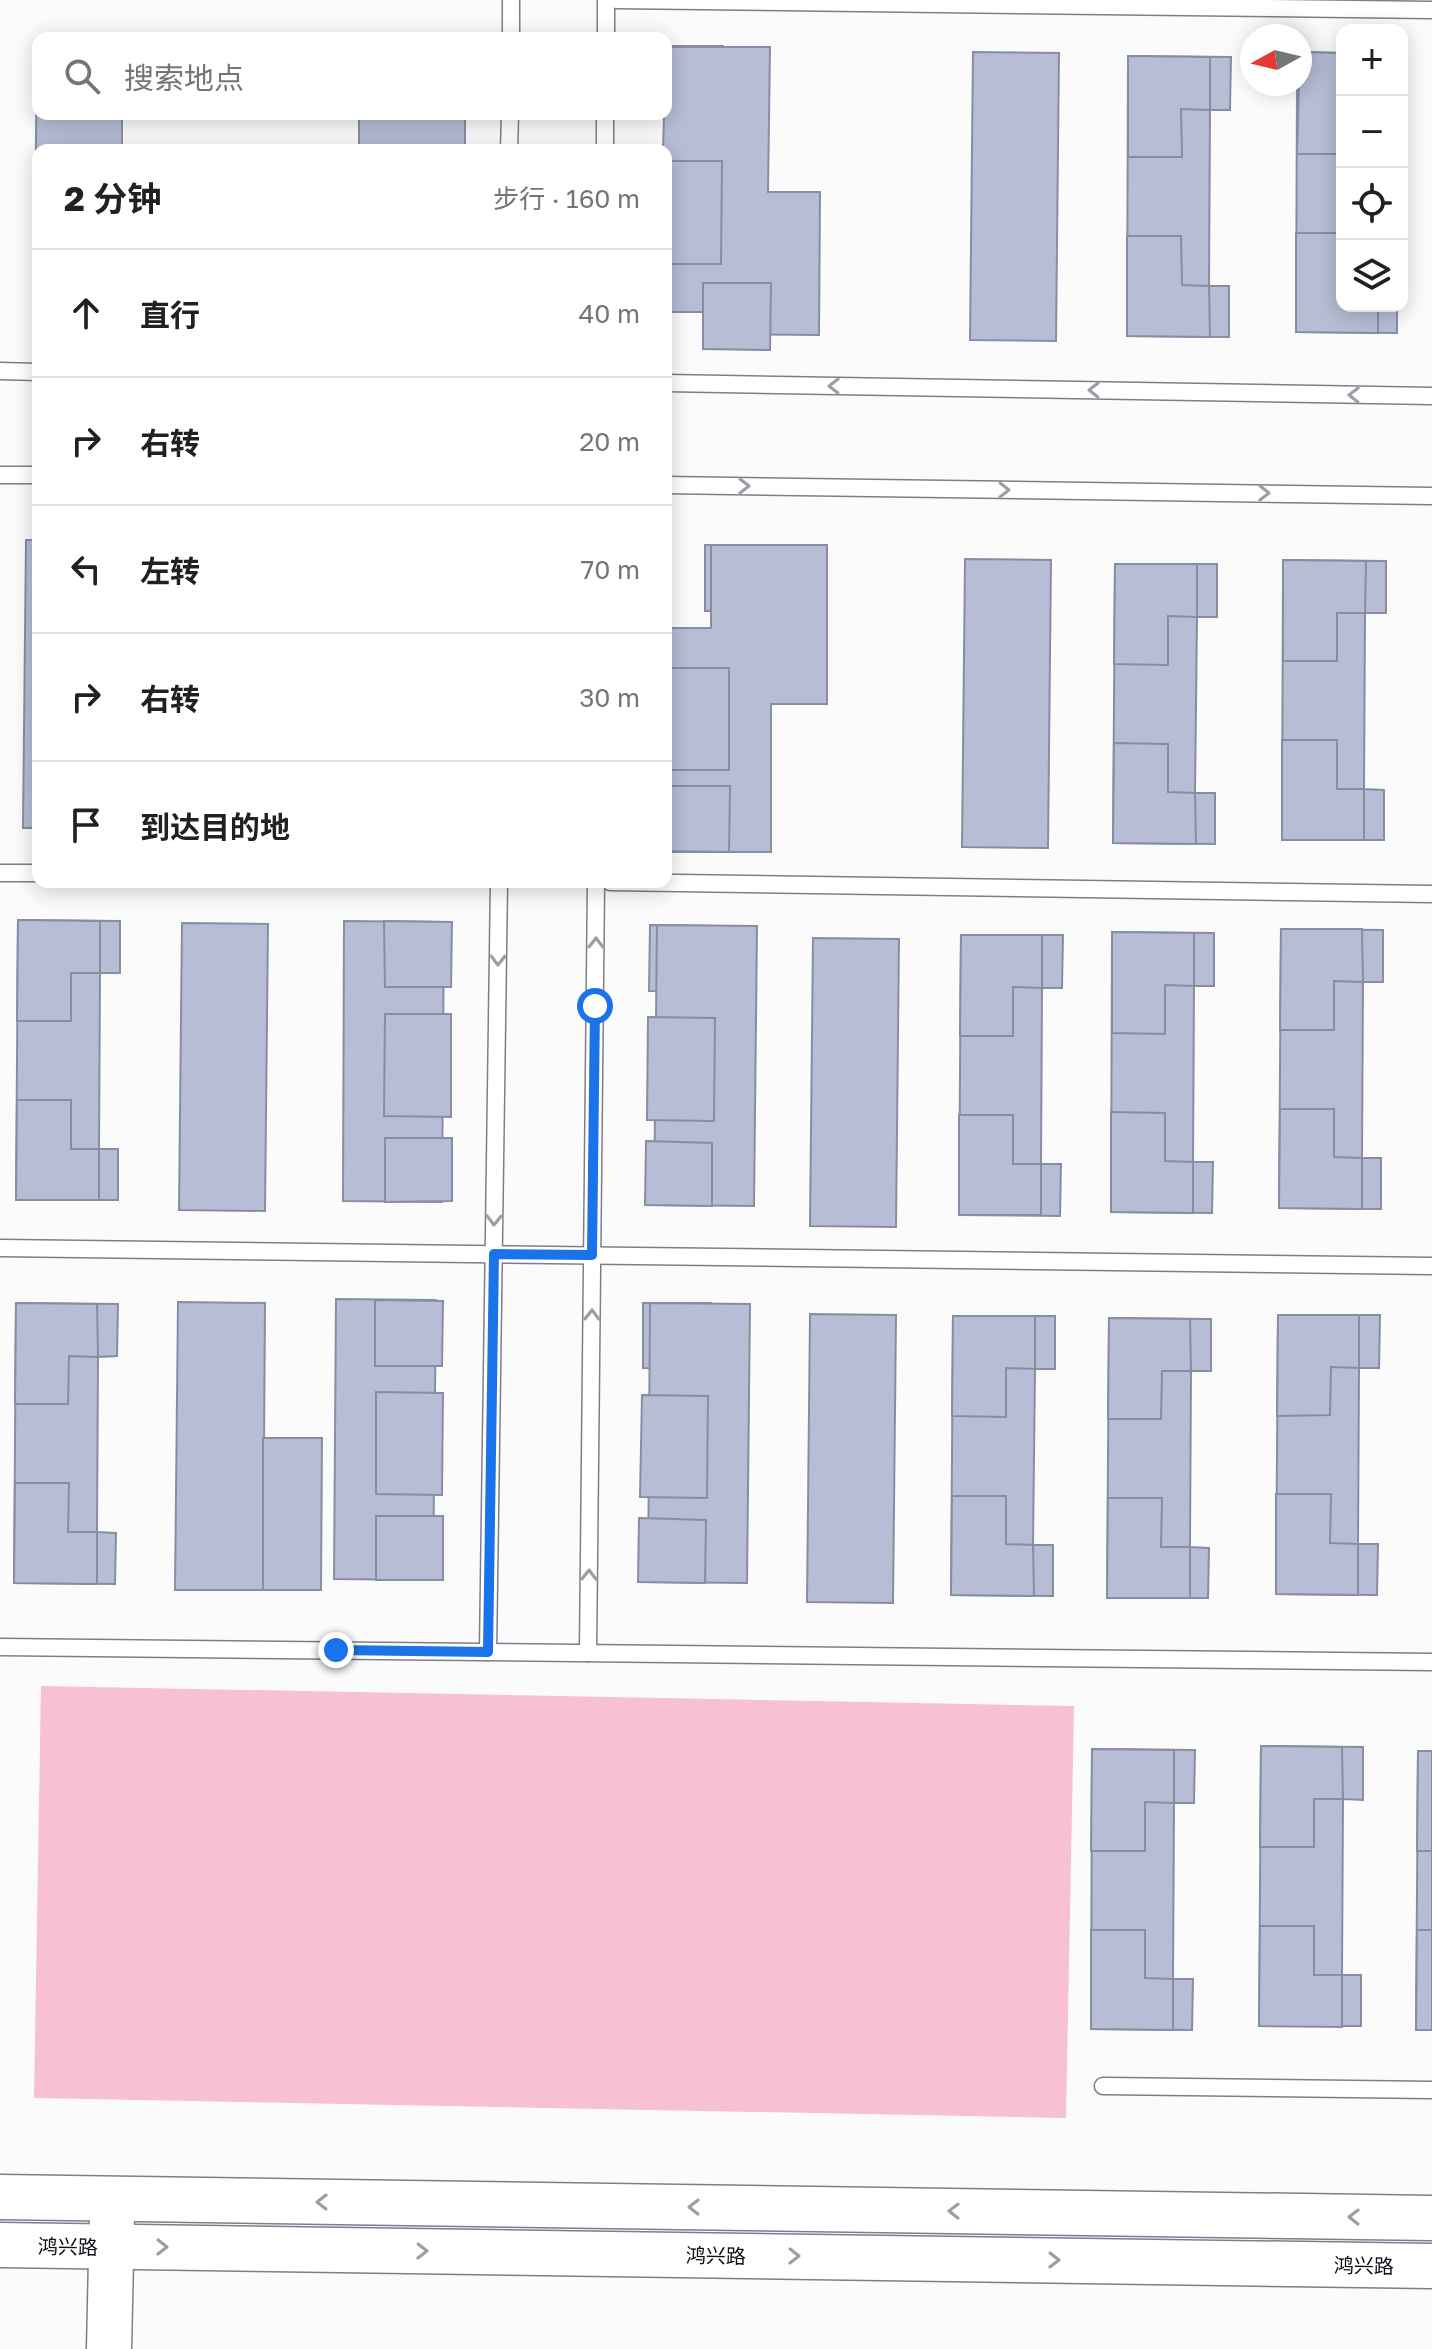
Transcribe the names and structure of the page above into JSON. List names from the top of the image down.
{
  "streets": {
    "street": ["鸿兴路"]
  },
  "north": "left",
  "page": {
    "map_buttons": ["+", "−"],
    "search": "搜索地点",
    "heading": ["2 分钟", "步行 · 160 m"],
    "list": [
      ["直行", "40 m"],
      ["右转", "20 m"],
      ["左转", "70 m"],
      ["右转", "30 m"],
      "到达目的地"
    ]
  }
}
